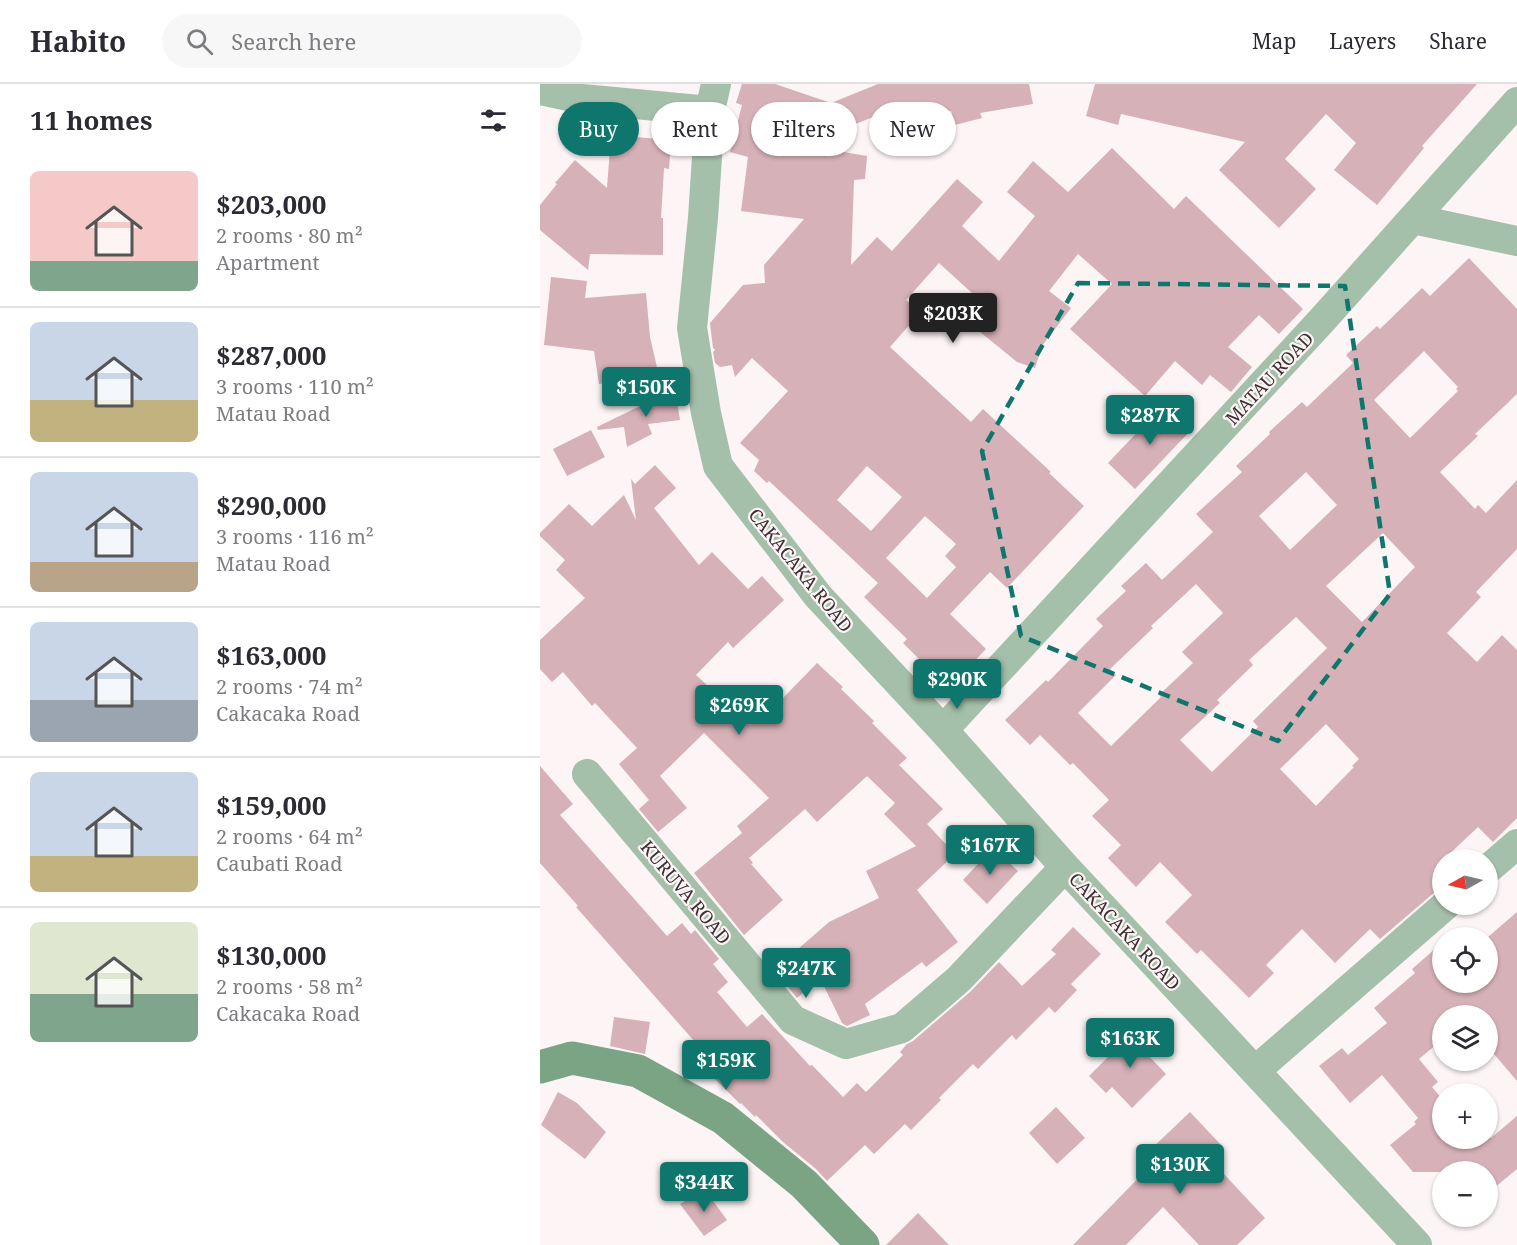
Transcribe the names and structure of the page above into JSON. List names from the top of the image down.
{
  "streets": {
    "street": ["MATAU ROAD", "CAKACAKA ROAD", "KURUVA ROAD"]
  },
  "crossings": [
    ["MATAU ROAD", "CAKACAKA ROAD"],
    ["CAKACAKA ROAD", "KURUVA ROAD"]
  ],
  "north": "left",
  "page": {
    "header": "Habito",
    "search": "Search here",
    "nav": ["Map", "Layers", "Share"],
    "heading": "11 homes",
    "chip": [
      "Buy",
      "Rent",
      "Filters",
      "New"
    ],
    "list": [
      {
        "name": "$203,000",
        "note": "2 rooms · 80 m² · Apartment"
      },
      {
        "name": "$287,000",
        "note": "3 rooms · 110 m² · Matau Road"
      },
      {
        "name": "$290,000",
        "note": "3 rooms · 116 m² · Matau Road"
      },
      {
        "name": "$163,000",
        "note": "2 rooms · 74 m² · Cakacaka Road"
      },
      {
        "name": "$159,000",
        "note": "2 rooms · 64 m² · Caubati Road"
      },
      {
        "name": "$130,000",
        "note": "2 rooms · 58 m² · Cakacaka Road"
      }
    ],
    "price": [
      "$203K",
      "$150K",
      "$287K",
      "$290K",
      "$269K",
      "$167K",
      "$247K",
      "$163K",
      "$159K",
      "$130K",
      "$344K"
    ],
    "map_buttons": ["+", "−"]
  }
}
